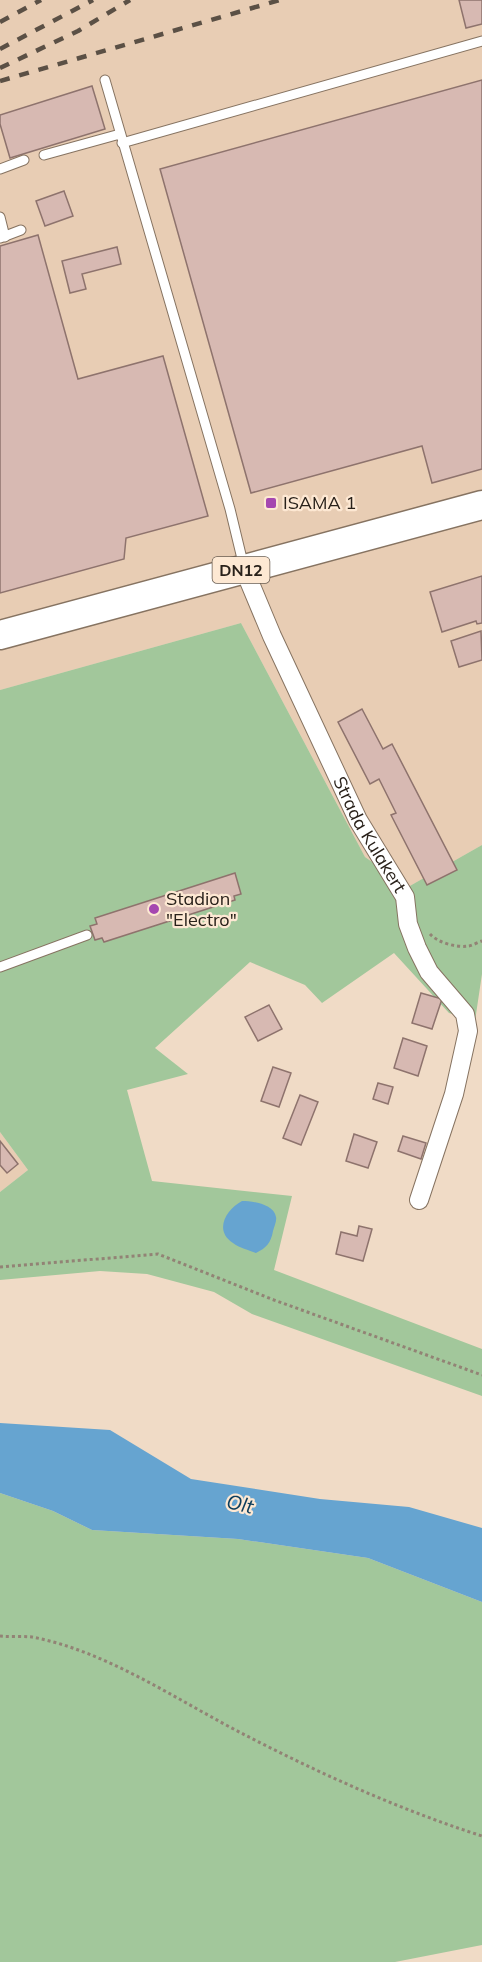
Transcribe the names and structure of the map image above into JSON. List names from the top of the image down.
{
  "streets": {
    "main road": ["DN12"],
    "street": ["Strada Kulakert"]
  },
  "crossings": [
    ["DN12", "Strada Kulakert"]
  ],
  "water": ["Olt"],
  "places": {
    "transit": ["ISAMA 1"],
    "other": ["Stadion \"Electro\""]
  }
}
